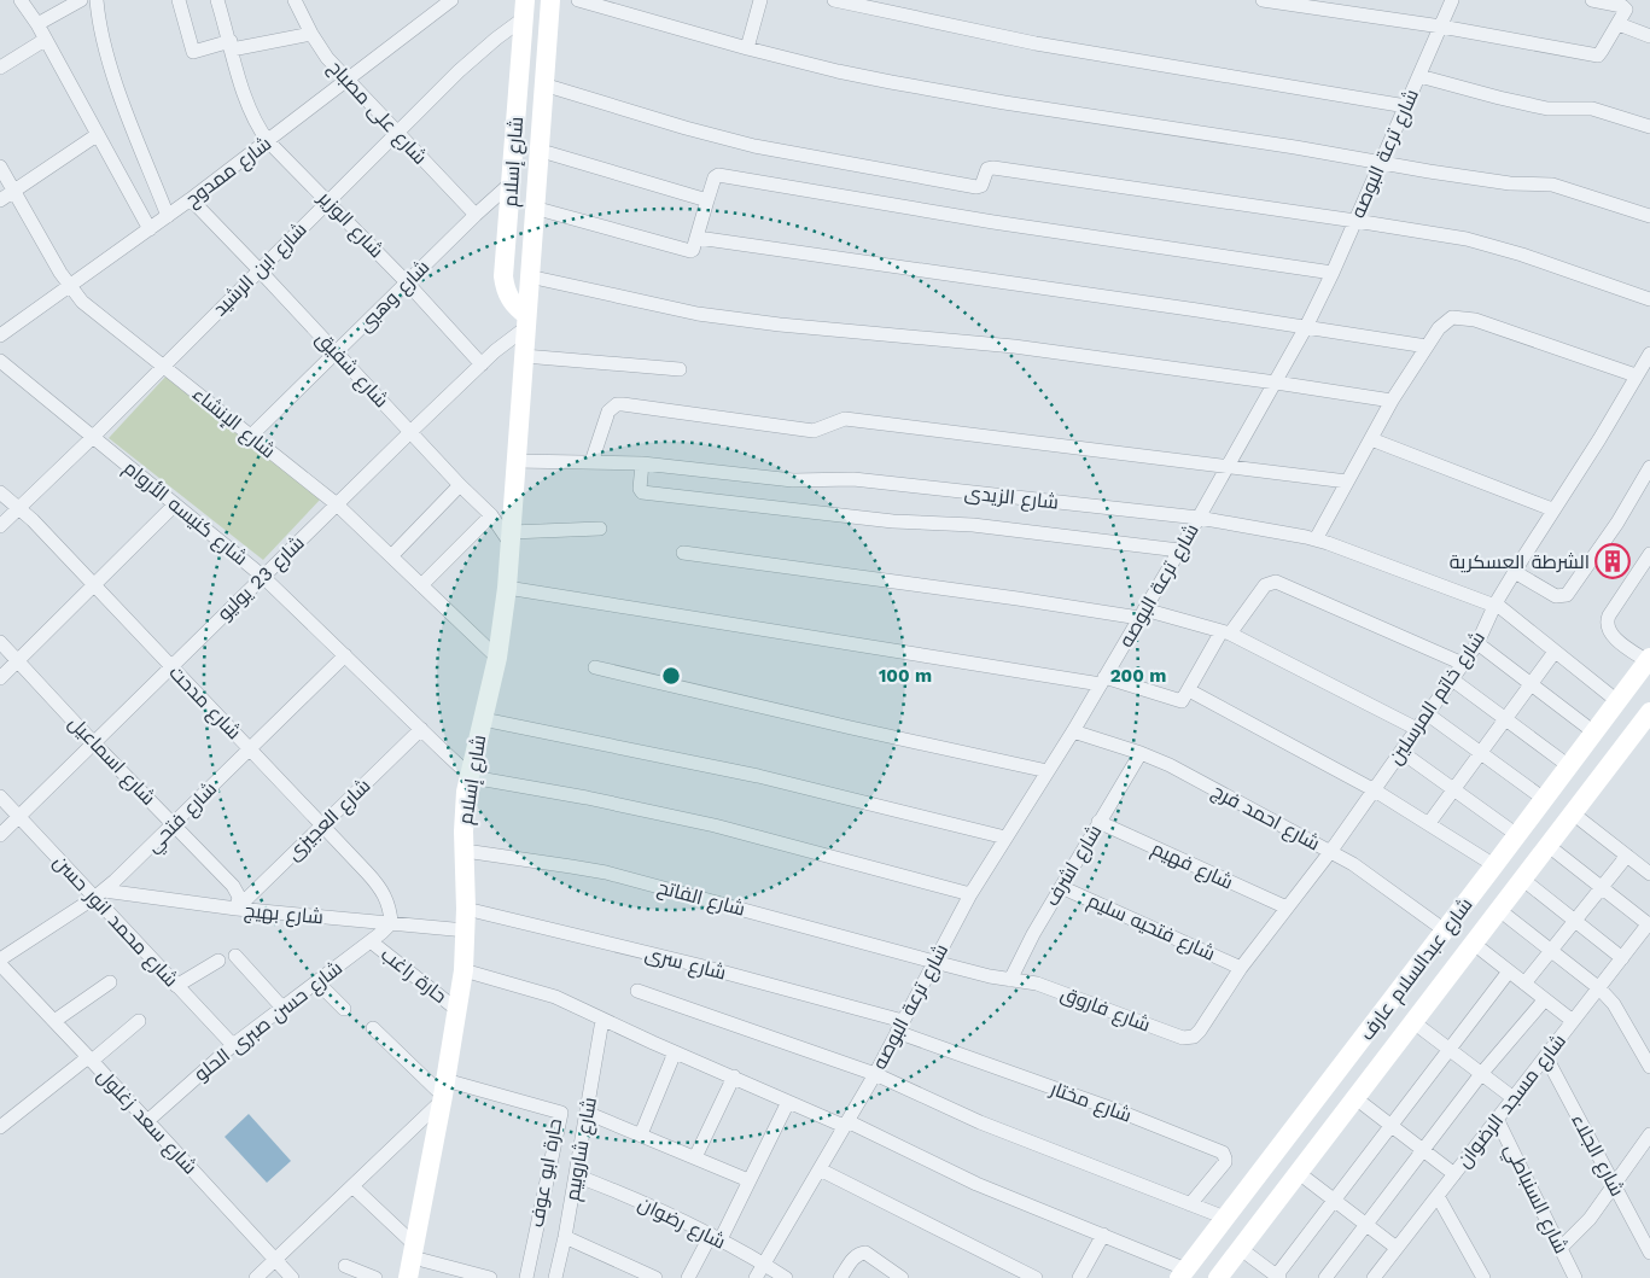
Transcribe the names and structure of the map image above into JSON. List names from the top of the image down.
{
  "streets": {
    "street": [
      "شارع على مصباح",
      "شارع ترعة البوصه",
      "شارع إسلام",
      "شارع ممدوح",
      "شارع الوزير",
      "شارع ابن الرشيد",
      "شارع وهبى",
      "شارع شفيق",
      "شارع الإنشاء",
      "شارع الزيدى",
      "شارع كنيسه الأروام",
      "شارع 23 يوليو",
      "شارع خاتم المرسلين",
      "شارع مدحت",
      "شارع اسماعيل",
      "شارع فتحي",
      "شارع احمد فرج",
      "شارع العجيزى",
      "شارع اشرف",
      "شارع فهيم",
      "شارع الفاتح",
      "شارع بهيج",
      "شارع محمد انور حسن",
      "شارع فتحيه سليم",
      "شارع سرى",
      "شارع عبدالسلام عارف",
      "حارة راغب",
      "شارع فاروق",
      "شارع حسن صبرى الحلو",
      "شارع مسجد الرضوان",
      "شارع مختار",
      "شارع سعد زغلول",
      "شارع شاروبيم",
      "شارع الجلاء",
      "حارة ابو عوف",
      "شارع السنباطي",
      "شارع رضوان"
    ]
  },
  "crossings": [
    ["شارع على مصباح", "شارع ممدوح"],
    ["شارع على مصباح", "شارع ابن الرشيد"],
    ["شارع على مصباح", "شارع وهبى"],
    ["شارع ترعة البوصه", "شارع الزيدى"],
    ["شارع ترعة البوصه", "شارع كنيسه الأروام"],
    ["شارع ترعة البوصه", "شارع احمد فرج"],
    ["شارع ترعة البوصه", "شارع الفاتح"],
    ["شارع ترعة البوصه", "شارع سرى"],
    ["شارع ترعة البوصه", "شارع فاروق"],
    ["شارع ترعة البوصه", "شارع مختار"],
    ["شارع ترعة البوصه", "شارع رضوان"],
    ["شارع إسلام", "شارع ابن الرشيد"],
    ["شارع إسلام", "شارع وهبى"],
    ["شارع إسلام", "شارع شفيق"],
    ["شارع إسلام", "شارع الإنشاء"],
    ["شارع إسلام", "شارع الزيدى"],
    ["شارع إسلام", "شارع كنيسه الأروام"],
    ["شارع إسلام", "شارع 23 يوليو"],
    ["شارع إسلام", "شارع الفاتح"],
    ["شارع إسلام", "شارع بهيج"],
    ["شارع إسلام", "شارع سرى"],
    ["شارع إسلام", "حارة راغب"],
    ["شارع إسلام", "حارة ابو عوف"],
    ["شارع ممدوح", "شارع الوزير"],
    ["شارع ممدوح", "شارع شفيق"],
    ["شارع ممدوح", "شارع الإنشاء"],
    ["شارع الوزير", "شارع ابن الرشيد"],
    ["شارع الوزير", "شارع وهبى"],
    ["شارع الوزير", "شارع 23 يوليو"],
    ["شارع ابن الرشيد", "شارع شفيق"],
    ["شارع ابن الرشيد", "شارع الإنشاء"],
    ["شارع ابن الرشيد", "شارع كنيسه الأروام"],
    ["شارع ابن الرشيد", "شارع مدحت"],
    ["شارع وهبى", "شارع شفيق"],
    ["شارع وهبى", "شارع الإنشاء"],
    ["شارع شفيق", "شارع 23 يوليو"],
    ["شارع الإنشاء", "شارع 23 يوليو"],
    ["شارع الزيدى", "شارع خاتم المرسلين"],
    ["شارع كنيسه الأروام", "شارع 23 يوليو"],
    ["شارع كنيسه الأروام", "شارع فتحي"],
    ["شارع كنيسه الأروام", "شارع العجيزى"],
    ["شارع 23 يوليو", "شارع مدحت"],
    ["شارع 23 يوليو", "شارع اسماعيل"],
    ["شارع 23 يوليو", "شارع محمد انور حسن"],
    ["شارع خاتم المرسلين", "شارع احمد فرج"],
    ["شارع خاتم المرسلين", "شارع فهيم"],
    ["شارع خاتم المرسلين", "شارع فتحيه سليم"],
    ["شارع خاتم المرسلين", "شارع فاروق"],
    ["شارع مدحت", "شارع فتحي"],
    ["شارع مدحت", "شارع العجيزى"],
    ["شارع مدحت", "شارع بهيج"],
    ["شارع مدحت", "شارع حسن صبرى الحلو"],
    ["شارع اسماعيل", "شارع فتحي"],
    ["شارع اسماعيل", "شارع العجيزى"],
    ["شارع اسماعيل", "شارع بهيج"],
    ["شارع فتحي", "شارع بهيج"],
    ["شارع فتحي", "شارع محمد انور حسن"],
    ["شارع احمد فرج", "شارع اشرف"],
    ["شارع احمد فرج", "شارع عبدالسلام عارف"],
    ["شارع العجيزى", "شارع بهيج"],
    ["شارع اشرف", "شارع فهيم"],
    ["شارع اشرف", "شارع فتحيه سليم"],
    ["شارع اشرف", "شارع فاروق"],
    ["شارع الفاتح", "شارع فاروق"],
    ["شارع بهيج", "شارع محمد انور حسن"],
    ["شارع بهيج", "شارع حسن صبرى الحلو"],
    ["شارع محمد انور حسن", "شارع حسن صبرى الحلو"],
    ["شارع فتحيه سليم", "شارع فاروق"],
    ["شارع سرى", "شارع مختار"],
    ["حارة راغب", "شارع حسن صبرى الحلو"],
    ["شارع حسن صبرى الحلو", "شارع سعد زغلول"],
    ["شارع مسجد الرضوان", "شارع الجلاء"],
    ["شارع مسجد الرضوان", "شارع السنباطي"],
    ["شارع شاروبيم", "شارع رضوان"]
  ],
  "places": {
    "building": ["الشرطة العسكرية"]
  },
  "rings": ["100 m", "200 m"]
}
